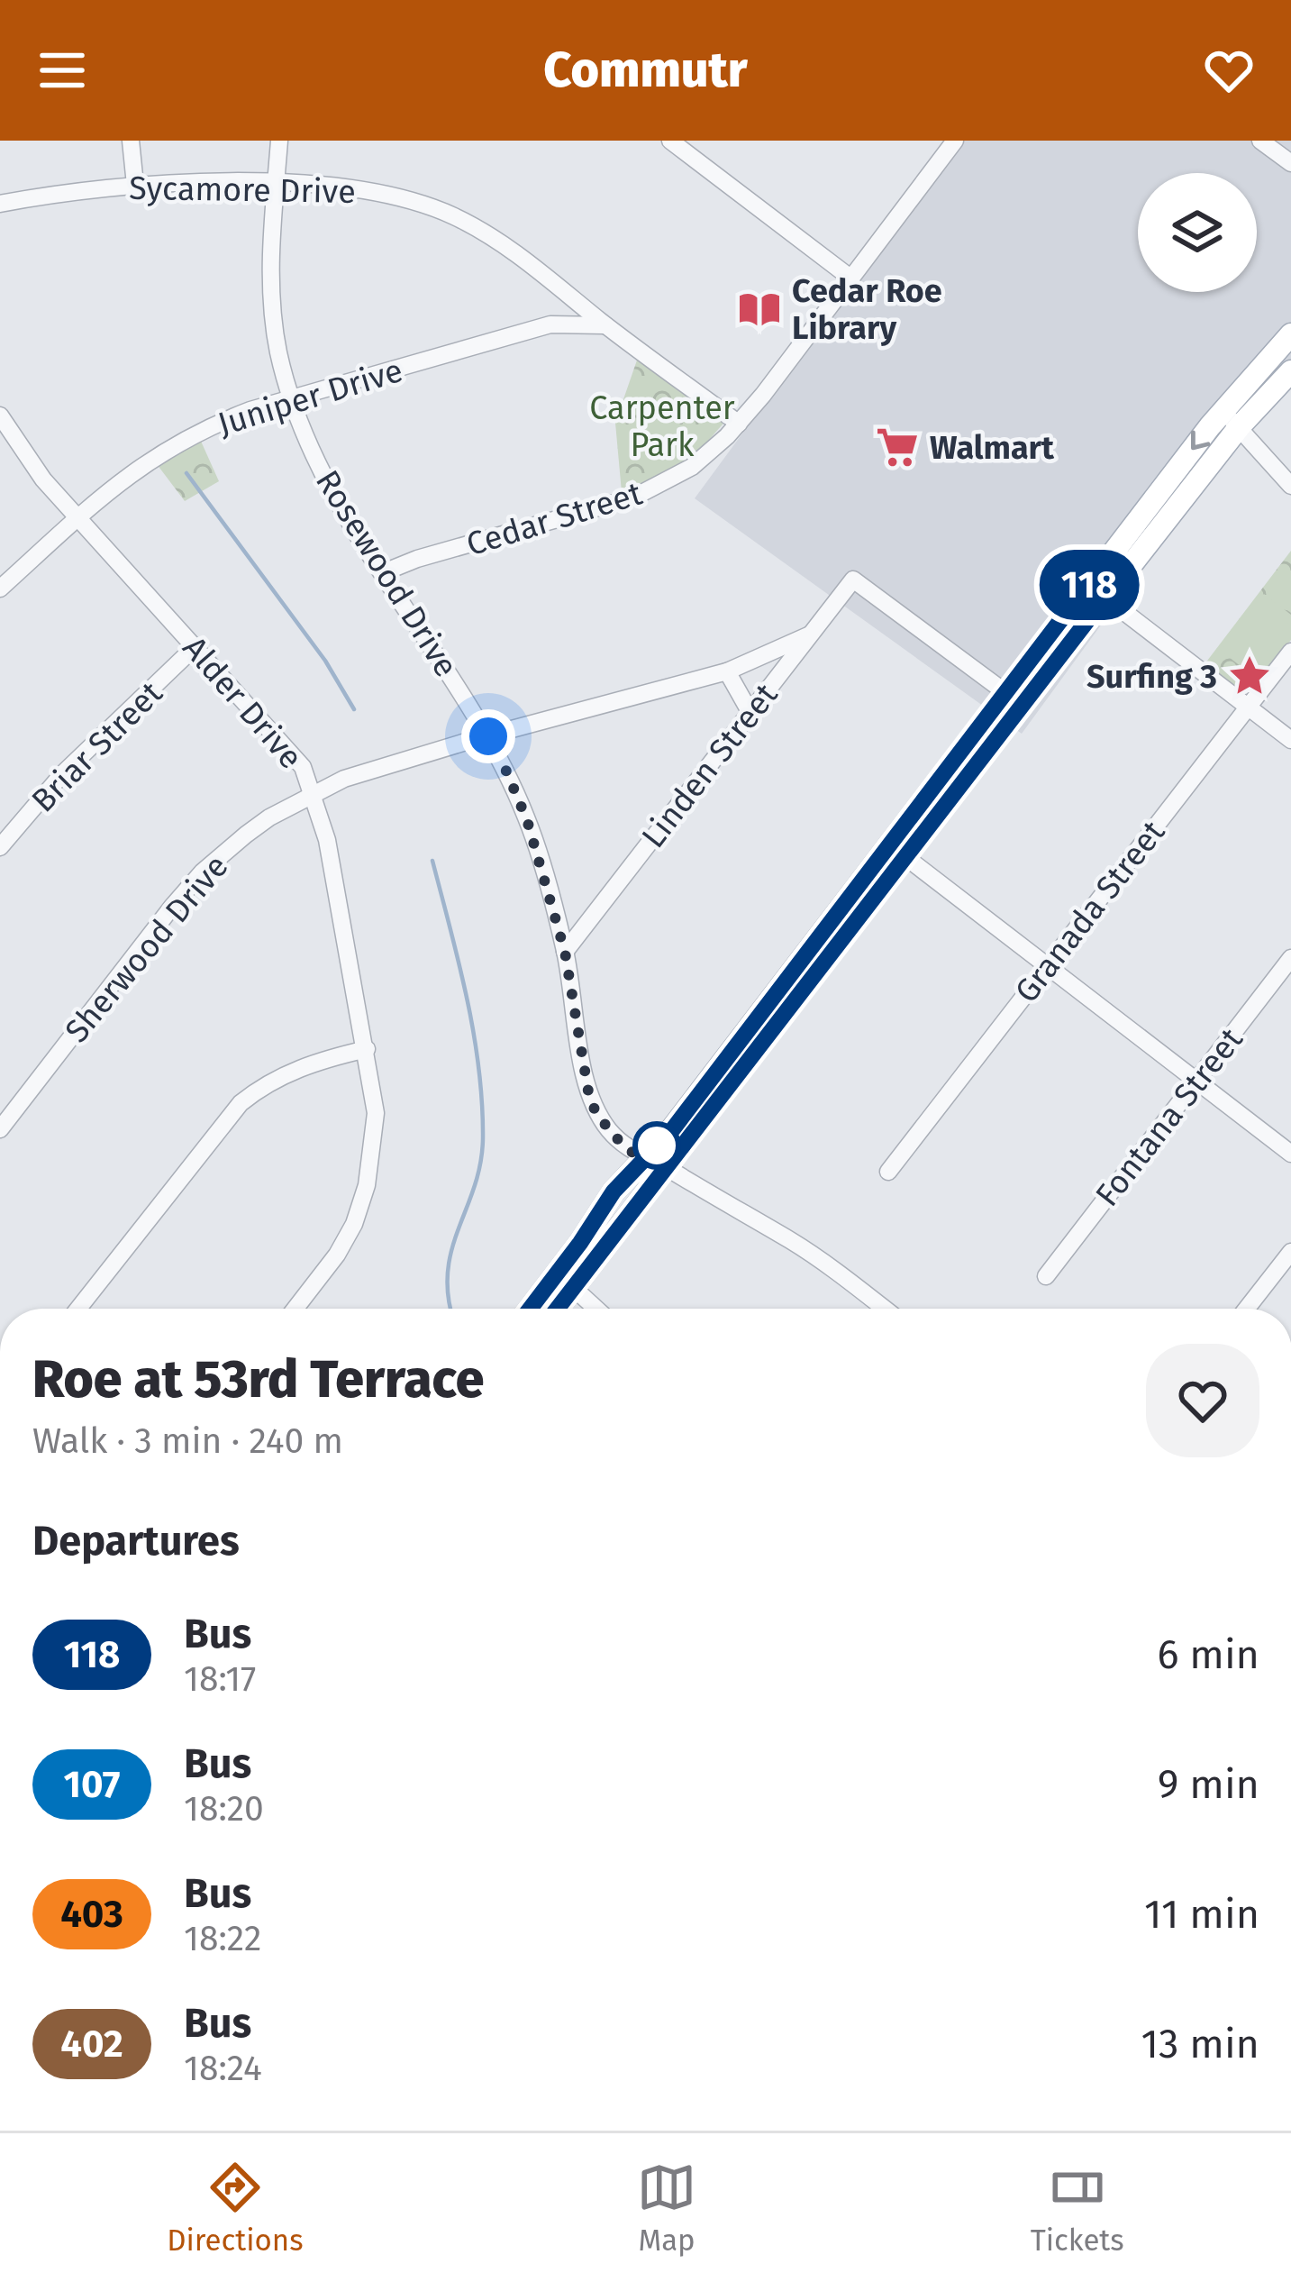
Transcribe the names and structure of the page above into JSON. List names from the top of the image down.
{
  "streets": {
    "street": [
      "Sycamore Drive",
      "Juniper Drive",
      "Cedar Street",
      "Rosewood Drive",
      "Alder Drive",
      "Briar Street",
      "Linden Street",
      "Granada Street",
      "Sherwood Drive",
      "Fontana Street"
    ]
  },
  "crossings": [
    ["Sycamore Drive", "Juniper Drive"],
    ["Sycamore Drive", "Cedar Street"],
    ["Sycamore Drive", "Rosewood Drive"],
    ["Juniper Drive", "Rosewood Drive"],
    ["Juniper Drive", "Alder Drive"],
    ["Cedar Street", "Rosewood Drive"],
    ["Rosewood Drive", "Linden Street"],
    ["Rosewood Drive", "Sherwood Drive"],
    ["Alder Drive", "Briar Street"],
    ["Alder Drive", "Sherwood Drive"],
    ["Linden Street", "Sherwood Drive"]
  ],
  "parks": ["Carpenter Park"],
  "places": {
    "library": ["Cedar Roe Library"],
    "supermarket": ["Walmart"],
    "place": ["Surfing 3"]
  },
  "lines": ["bus line 118"],
  "page": {
    "header": "Commutr",
    "on_map": "118",
    "heading": [
      ["Roe at 53rd Terrace", "Walk · 3 min · 240 m"],
      "Departures"
    ],
    "list": [
      {
        "mark": "118",
        "name": "Bus",
        "note": "18:17",
        "value": "6 min"
      },
      {
        "mark": "107",
        "name": "Bus",
        "note": "18:20",
        "value": "9 min"
      },
      {
        "mark": "403",
        "name": "Bus",
        "note": "18:22",
        "value": "11 min"
      },
      {
        "mark": "402",
        "name": "Bus",
        "note": "18:24",
        "value": "13 min"
      }
    ],
    "tabs": ["Directions", "Map", "Tickets"]
  }
}
